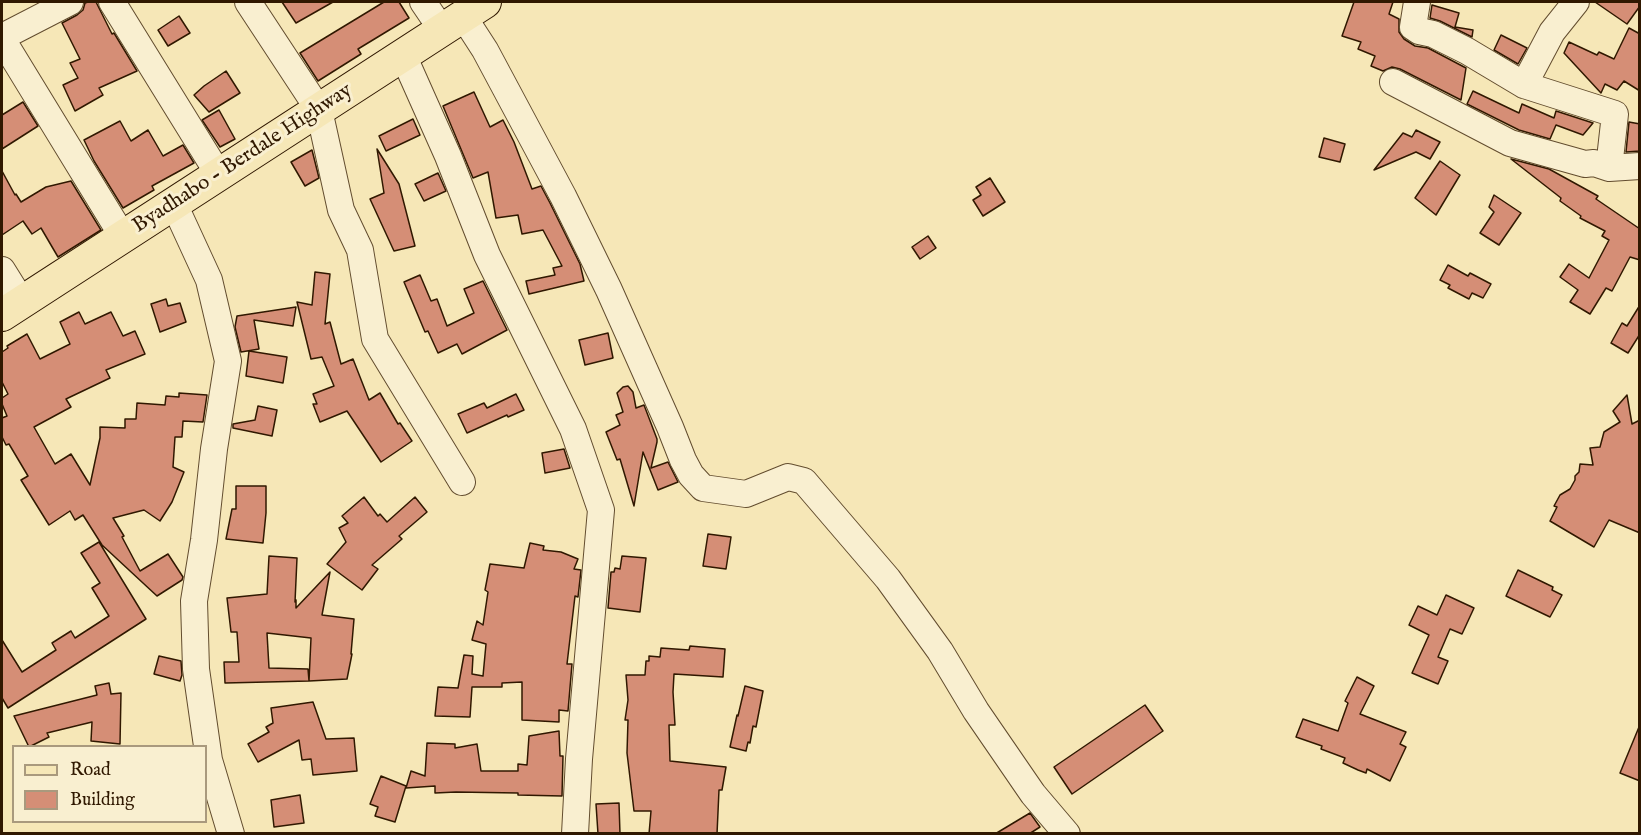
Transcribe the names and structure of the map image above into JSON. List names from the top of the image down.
{
  "streets": {
    "main road": ["Byadhabo - Berdale Highway"]
  },
  "legend": ["Road", "Building"]
}
